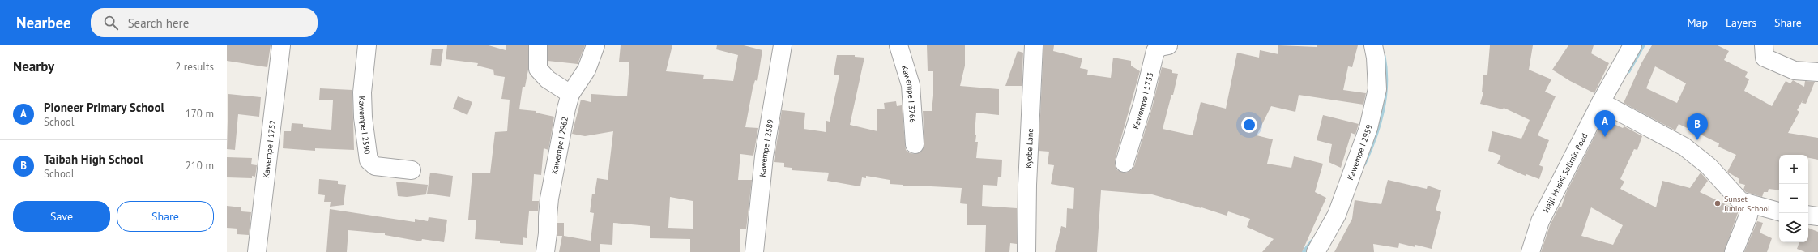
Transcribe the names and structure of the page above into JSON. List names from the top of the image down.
{
  "streets": {
    "street": [
      "Kawempe I 3766",
      "Kawempe I 1733",
      "Kawempe I 2590",
      "Kawempe I 2962",
      "Kawempe I 1752",
      "Kawempe I 2589",
      "Kyobe Lane",
      "Kawempe I 2959",
      "Hajji Musisi Salimin Road"
    ]
  },
  "places": ["Sunset Junior School"],
  "page": {
    "header": "Nearbee",
    "search": "Search here",
    "nav": ["Map", "Layers", "Share"],
    "heading": ["Nearby", "2 results"],
    "list": [
      {
        "mark": "A",
        "name": "Pioneer Primary School",
        "note": "School",
        "value": "170 m"
      },
      {
        "mark": "B",
        "name": "Taibah High School",
        "note": "School",
        "value": "210 m"
      }
    ],
    "pins": ["A", "B"],
    "map_buttons": ["+", "−"],
    "buttons": ["Save", "Share"]
  }
}
